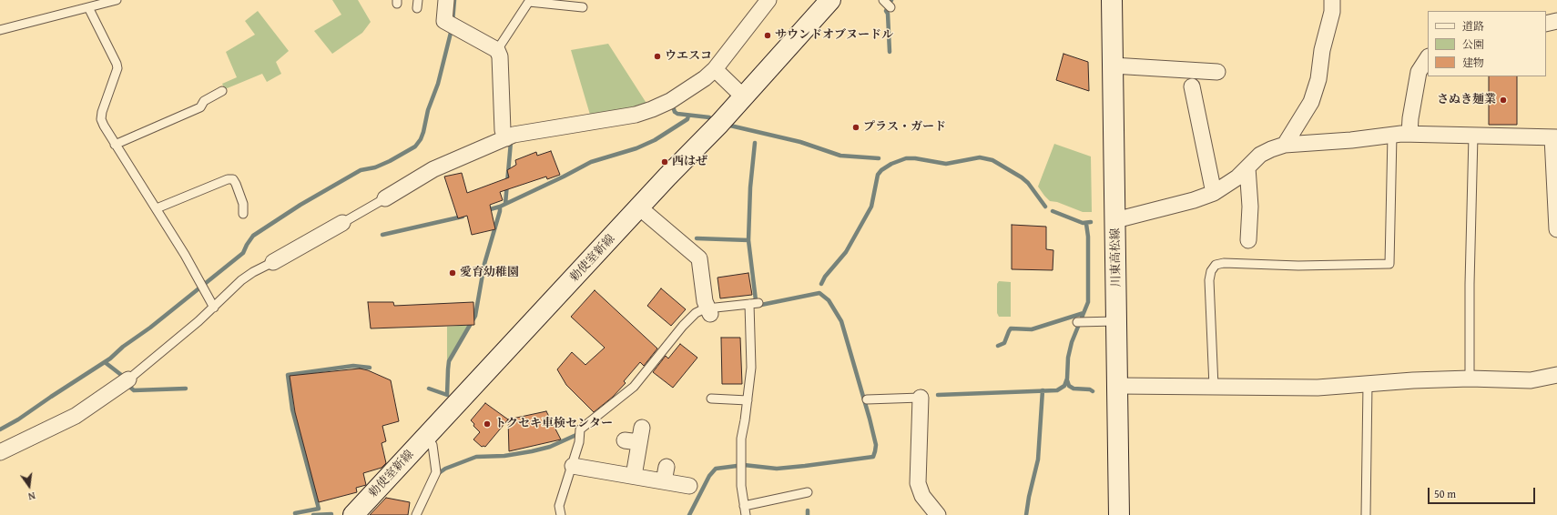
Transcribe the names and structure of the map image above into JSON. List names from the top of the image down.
{
  "streets": {
    "main road": ["川東高松線", "勅使室新線"]
  },
  "places": [
    "サウンドオブヌードル",
    "ウエスコ",
    "さぬき麺業",
    "プラス・ガード",
    "西はぜ",
    "愛育幼稚園",
    "トクセキ車検センター"
  ],
  "legend": ["道路", "公園", "建物"],
  "scale_bar": "50 m",
  "north": "bottom"
}
